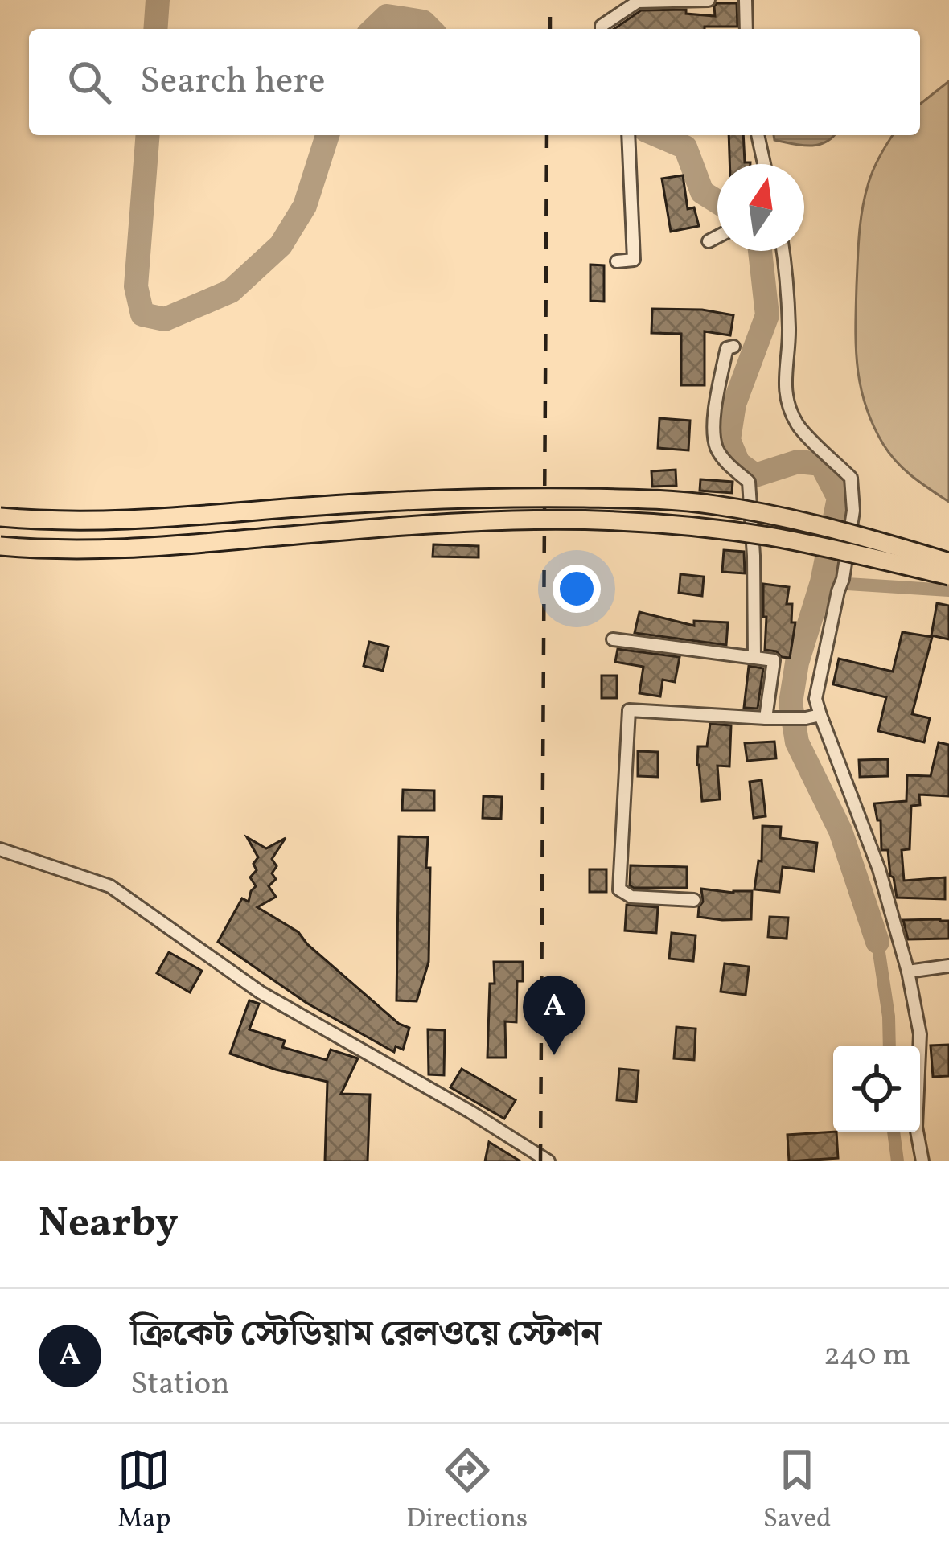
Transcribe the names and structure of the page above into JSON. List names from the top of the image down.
{
  "north": "top",
  "page": {
    "search": "Search here",
    "pins": "A",
    "heading": "Nearby",
    "list": [
      {
        "mark": "A",
        "name": "ক্রিকেট স্টেডিয়াম রেলওয়ে স্টেশন",
        "note": "Station",
        "value": "240 m"
      }
    ],
    "nav": ["Map", "Directions", "Saved"]
  }
}
